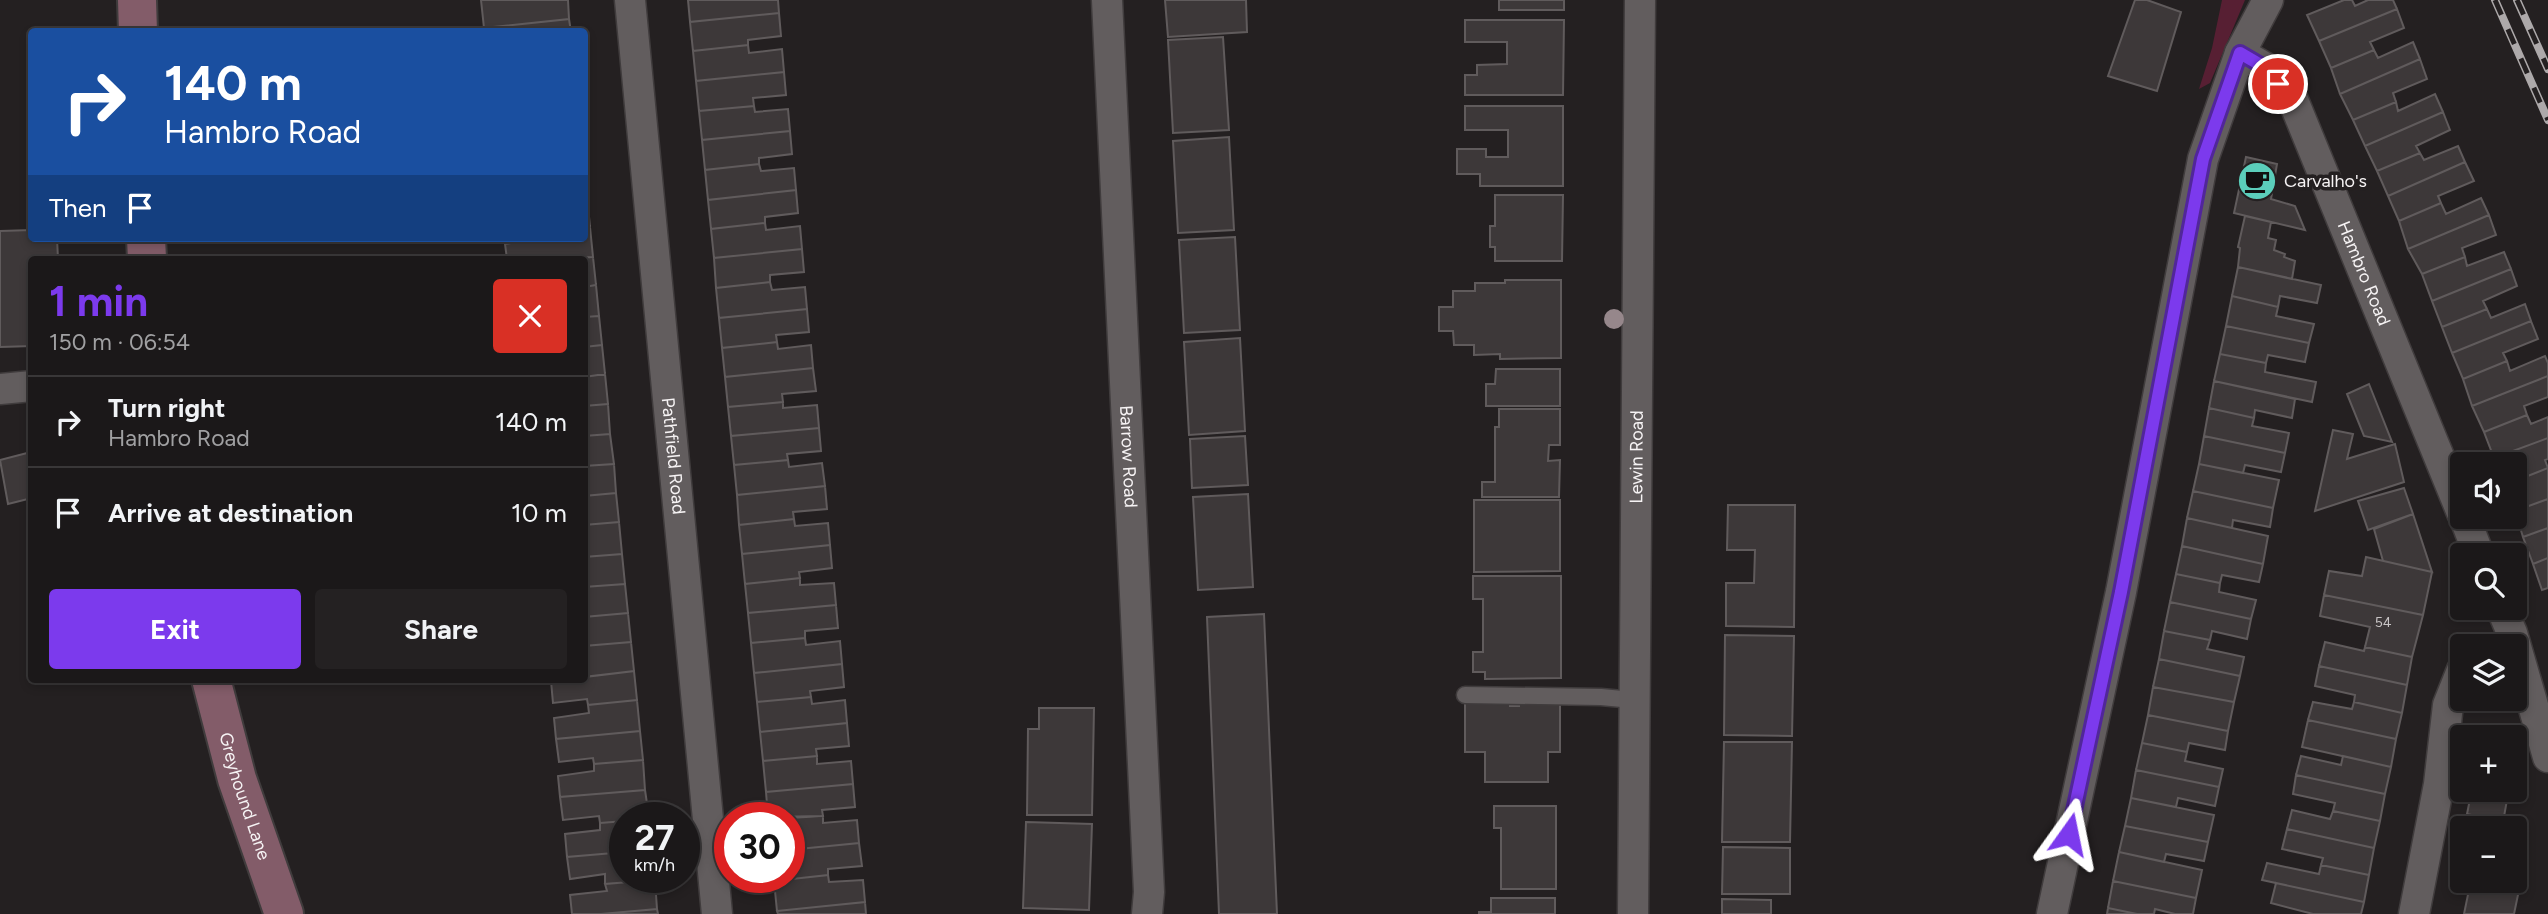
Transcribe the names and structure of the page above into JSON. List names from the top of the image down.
{
  "streets": {
    "main road": ["Greyhound Lane"],
    "street": [
      "Hambro Road",
      "Pathfield Road",
      "Barrow Road",
      "Lewin Road"
    ]
  },
  "places": {
    "cafe": ["Carvalho's"]
  },
  "house_numbers": ["54"],
  "page": {
    "turn": ["140 m", "Hambro Road"],
    "then": "Then",
    "heading": ["1 min", "150 m · 06:54"],
    "list": [
      {
        "name": "Turn right",
        "note": "Hambro Road",
        "value": "140 m"
      },
      {
        "name": "Arrive at destination",
        "value": "10 m"
      }
    ],
    "map_buttons": ["+", "−"],
    "buttons": ["Exit", "Share"],
    "speed": "27 km/h",
    "limit": "30"
  }
}
